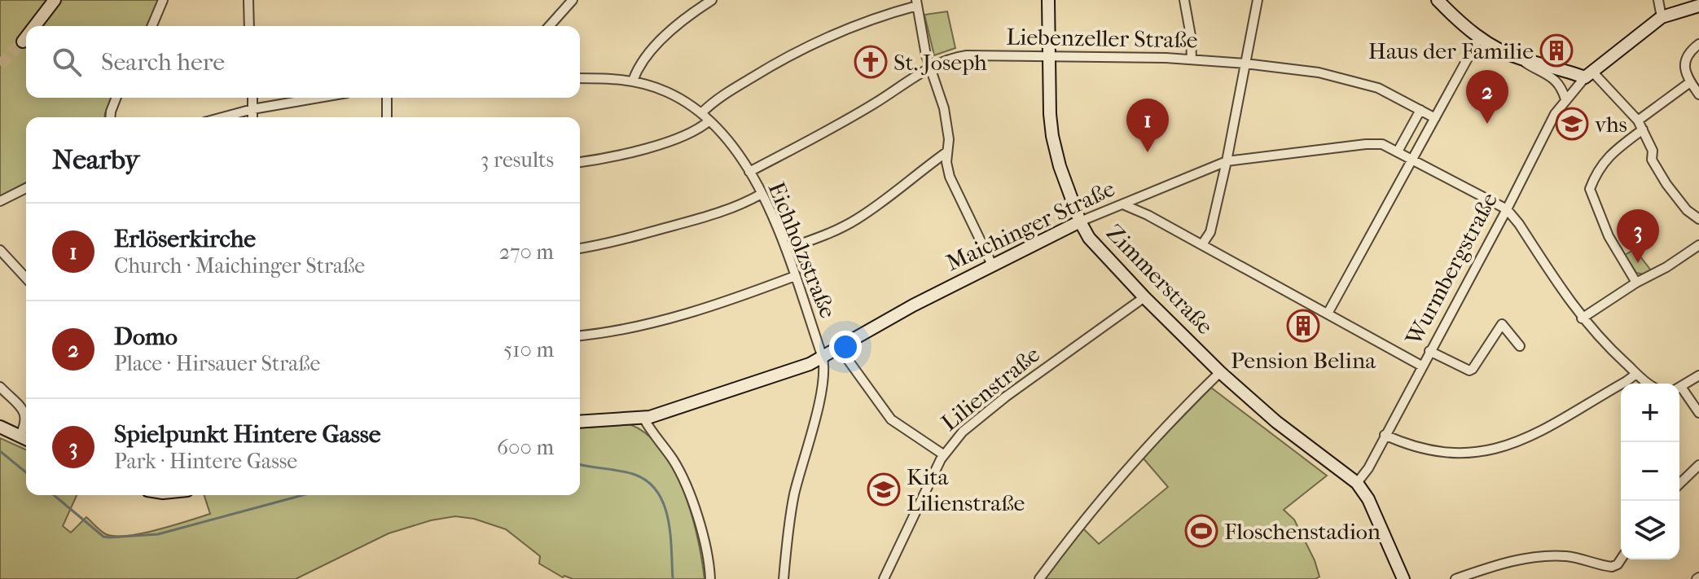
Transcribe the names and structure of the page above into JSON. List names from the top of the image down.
{
  "streets": {
    "main road": ["Maichinger Straße", "Zimmerstraße"],
    "street": [
      "Liebenzeller Straße",
      "Eichholzstraße",
      "Wurmbergstraße",
      "Lilienstraße"
    ]
  },
  "crossings": [
    ["Liebenzeller Straße", "Eichholzstraße"],
    ["Liebenzeller Straße", "Zimmerstraße"],
    ["Maichinger Straße", "Eichholzstraße"],
    ["Maichinger Straße", "Wurmbergstraße"],
    ["Maichinger Straße", "Zimmerstraße"],
    ["Wurmbergstraße", "Zimmerstraße"],
    ["Zimmerstraße", "Lilienstraße"]
  ],
  "places": {
    "building": ["Haus der Familie", "Pension Belina"],
    "church": ["St. Joseph"],
    "school or university": ["vhs", "Kita Lilienstraße"],
    "sports": ["Floschenstadion"]
  },
  "page": {
    "search": "Search here",
    "pins": ["2", "1", "3"],
    "heading": ["Nearby", "3 results"],
    "list": [
      {
        "mark": "1",
        "name": "Erlöserkirche",
        "note": "Church · Maichinger Straße",
        "value": "270 m"
      },
      {
        "mark": "2",
        "name": "Domo",
        "note": "Place · Hirsauer Straße",
        "value": "510 m"
      },
      {
        "mark": "3",
        "name": "Spielpunkt Hintere Gasse",
        "note": "Park · Hintere Gasse",
        "value": "600 m"
      }
    ],
    "map_buttons": ["+", "−"]
  }
}
